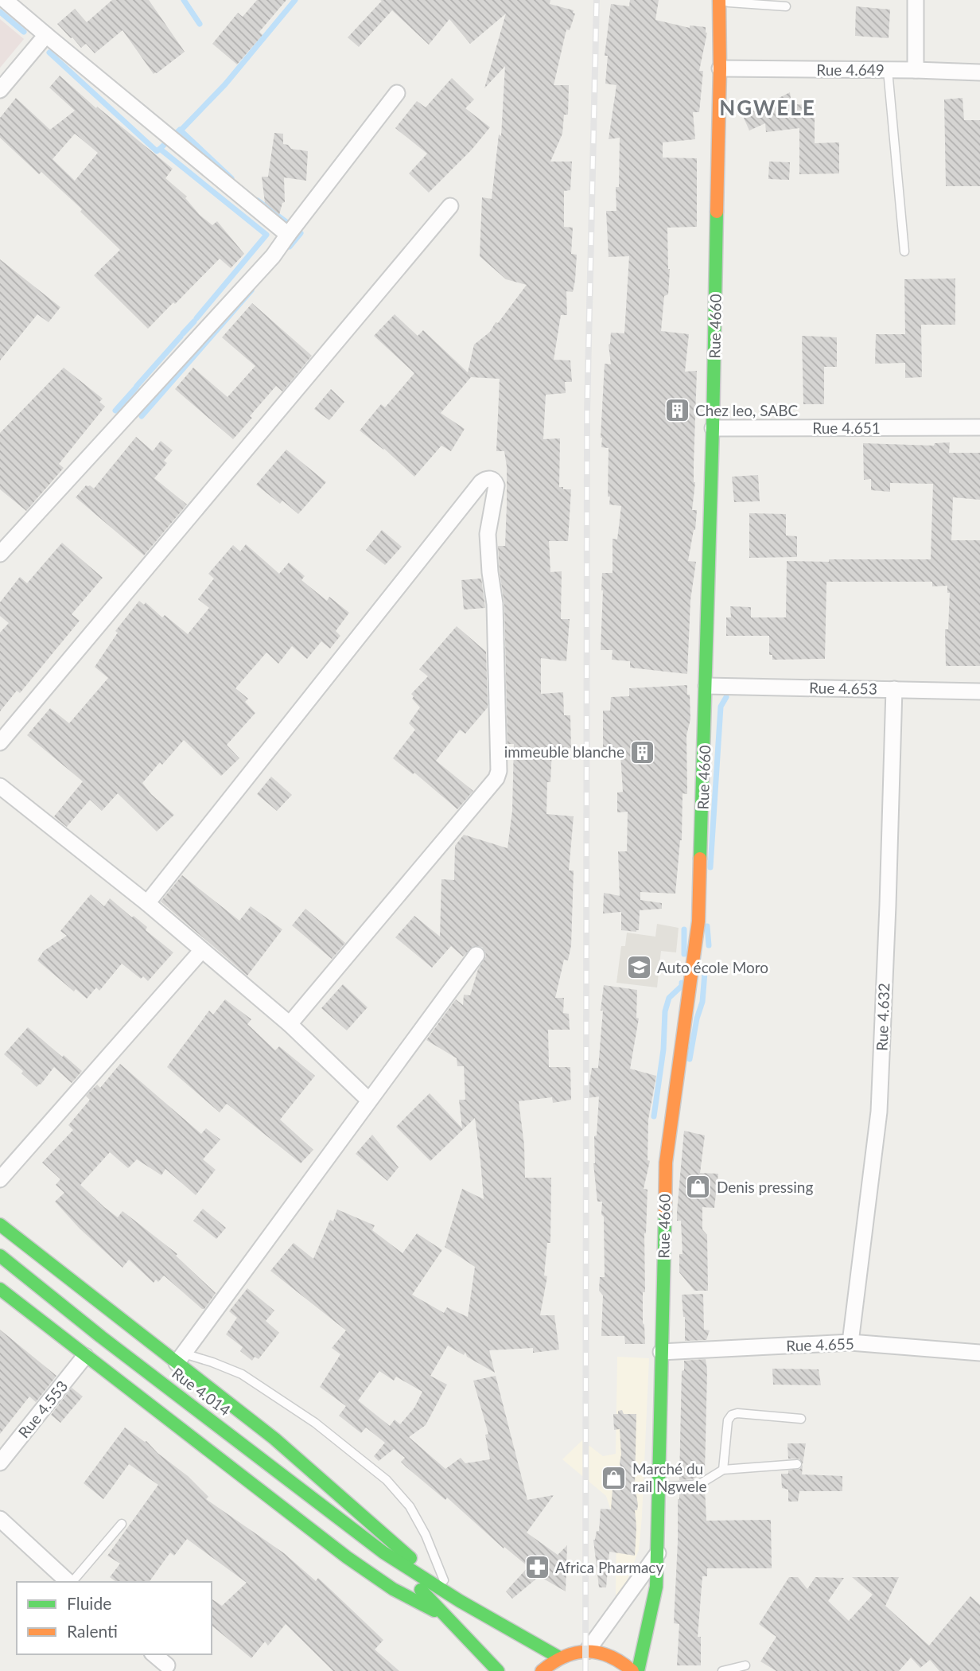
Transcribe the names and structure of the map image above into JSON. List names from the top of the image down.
{
  "streets": {
    "main road": ["Rue 4660", "Rue 4.014"],
    "street": [
      "Rue 4.649",
      "Rue 4.651",
      "Rue 4.653",
      "Rue 4.632",
      "Rue 4.655",
      "Rue 4.553"
    ]
  },
  "crossings": [
    ["Rue 4.649", "Rue 4660"],
    ["Rue 4660", "Rue 4.651"],
    ["Rue 4660", "Rue 4.653"],
    ["Rue 4660", "Rue 4.655"],
    ["Rue 4.653", "Rue 4.632"],
    ["Rue 4.632", "Rue 4.655"]
  ],
  "districts": ["NGWELE"],
  "places": {
    "building": ["Chez leo, SABC", "immeuble blanche"],
    "school or university": ["Auto école Moro"],
    "shop": ["Denis pressing", "Marché du rail Ngwele"],
    "pharmacy": ["Africa Pharmacy"]
  },
  "legend": ["Fluide", "Ralenti"]
}
